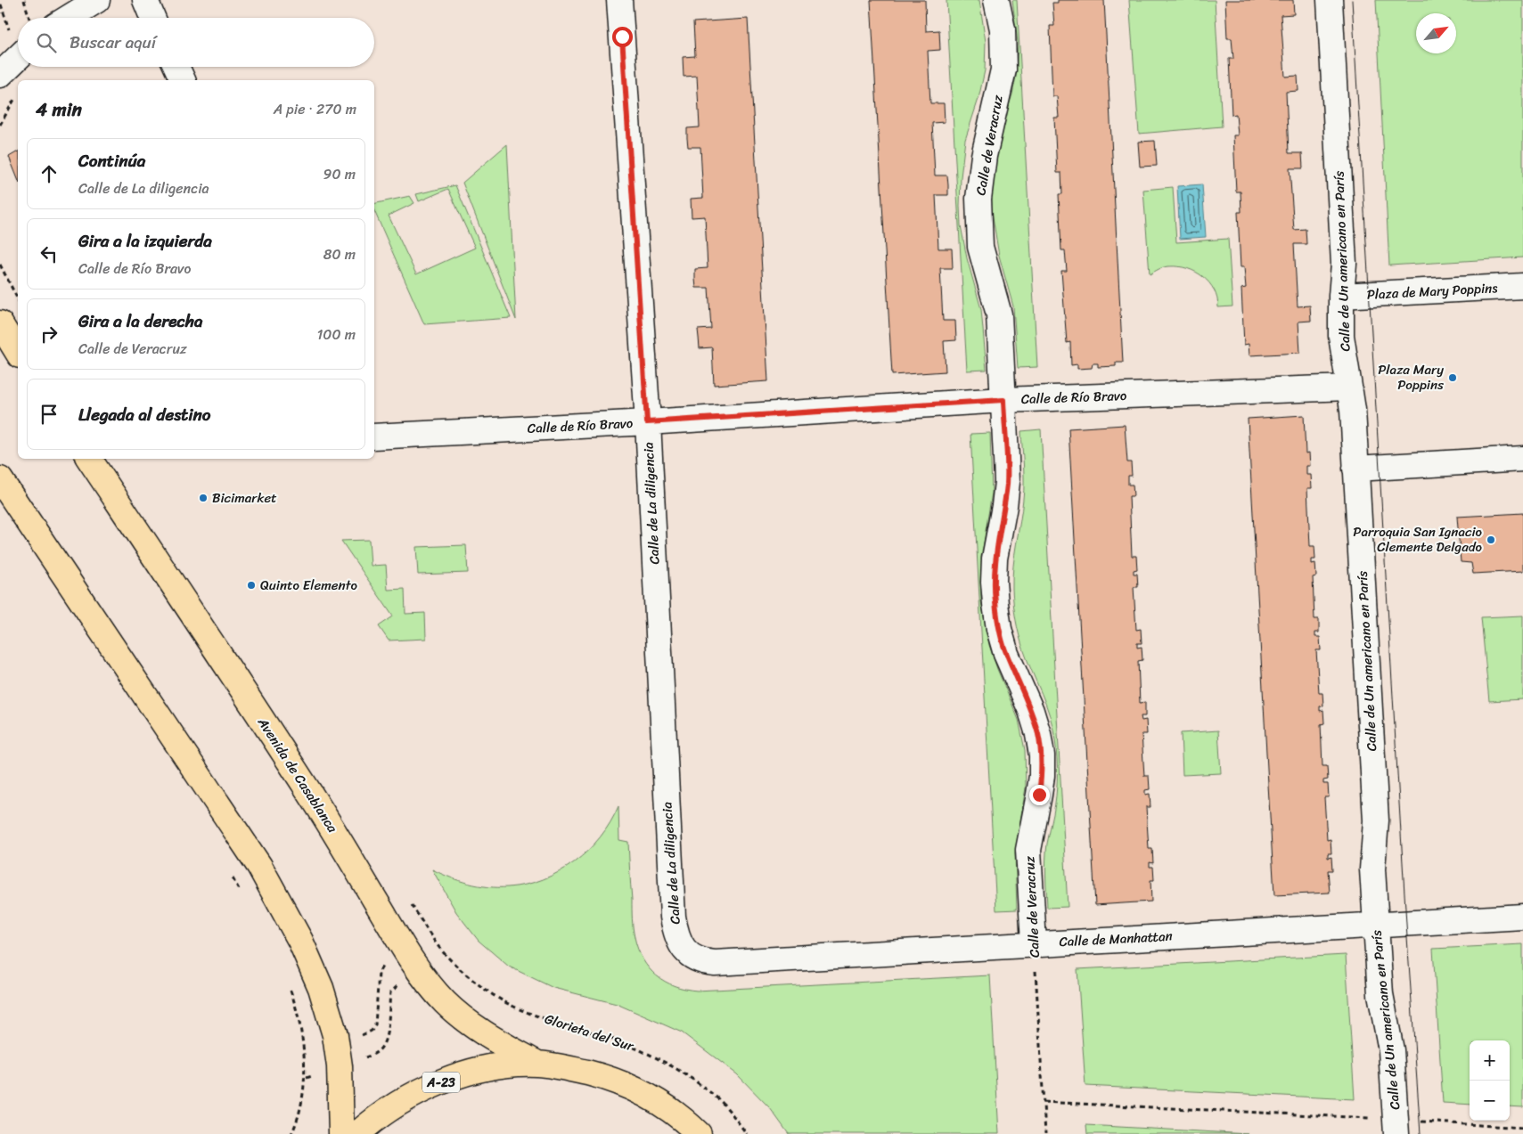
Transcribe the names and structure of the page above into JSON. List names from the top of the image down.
{
  "streets": {
    "main road": ["Avenida de Casablanca", "A-23"],
    "street": [
      "Calle de Veracruz",
      "Calle de Un americano en París",
      "Plaza de Mary Poppins",
      "Calle de Río Bravo",
      "Calle de La diligencia",
      "Calle de Manhattan"
    ],
    "path": ["Glorieta del Sur"]
  },
  "crossings": [
    ["Calle de Veracruz", "Calle de Río Bravo"],
    ["Calle de Veracruz", "Calle de Manhattan"],
    ["Calle de Un americano en París", "Plaza de Mary Poppins"],
    ["Calle de Un americano en París", "Calle de Río Bravo"],
    ["Calle de Un americano en París", "Calle de Manhattan"],
    ["Calle de Río Bravo", "Calle de La diligencia"],
    ["Calle de La diligencia", "Calle de Manhattan"],
    ["Avenida de Casablanca", "A-23"]
  ],
  "places": [
    "Plaza Mary Poppins",
    "Bicimarket",
    "Parroquia San Ignacio Clemente Delgado",
    "Quinto Elemento"
  ],
  "north": "top right",
  "page": {
    "search": "Buscar aquí",
    "heading": ["4 min", "A pie · 270 m"],
    "list": [
      ["Continúa", "Calle de La diligencia", "90 m"],
      ["Gira a la izquierda", "Calle de Río Bravo", "80 m"],
      ["Gira a la derecha", "Calle de Veracruz", "100 m"],
      "Llegada al destino"
    ],
    "map_buttons": ["+", "−"]
  }
}
